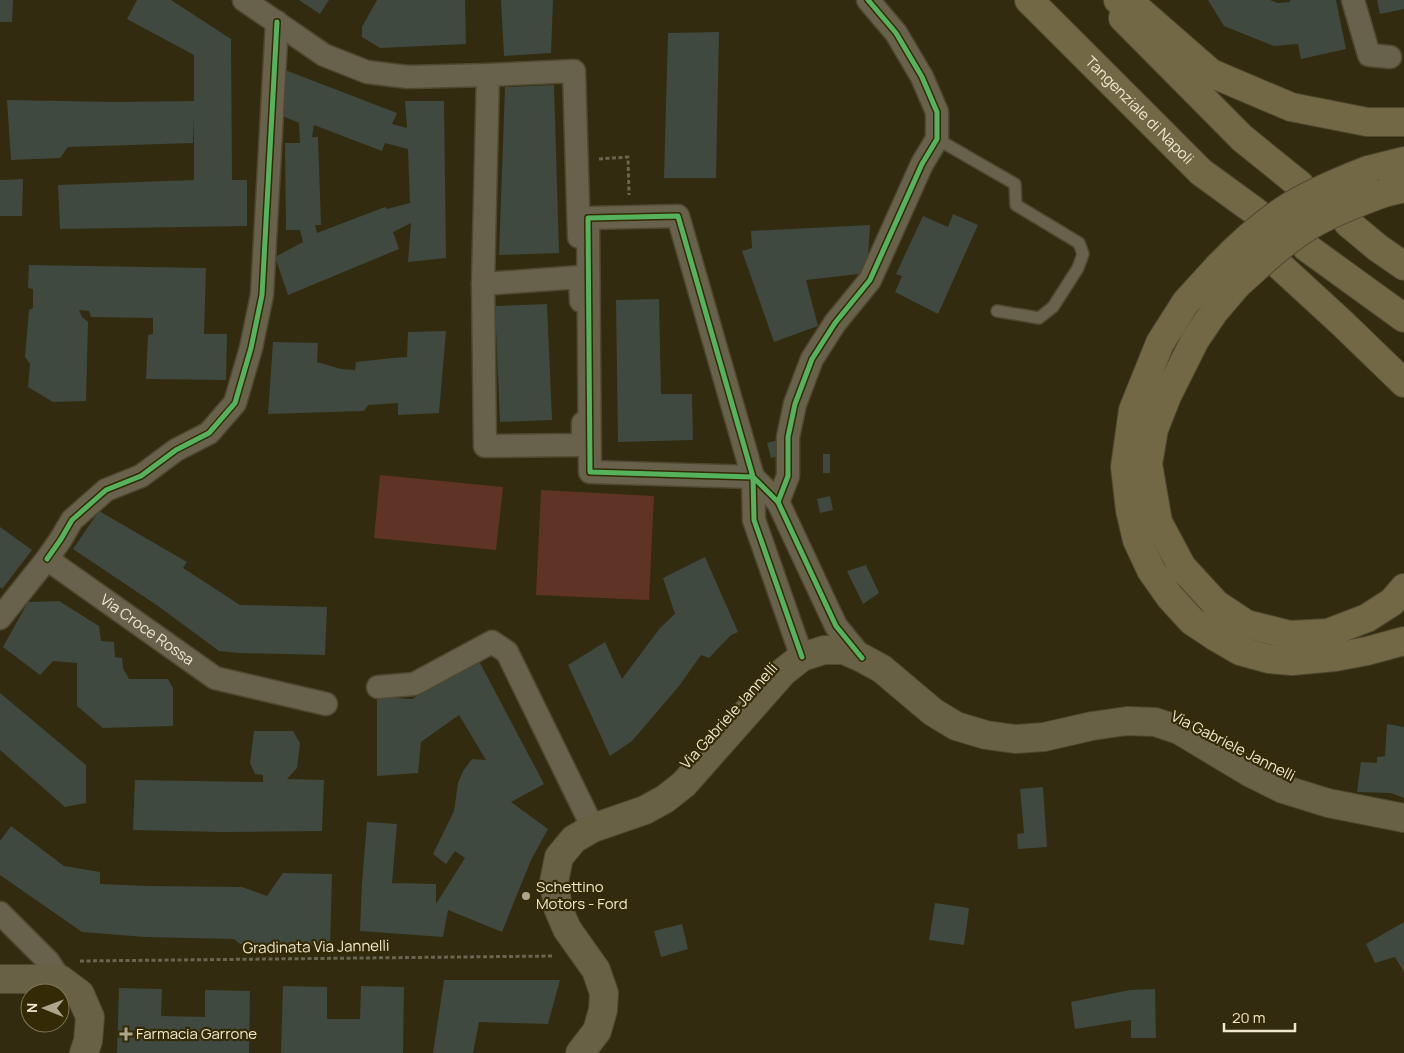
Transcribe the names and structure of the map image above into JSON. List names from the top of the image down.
{
  "streets": {
    "highway": ["Tangenziale di Napoli"],
    "main road": ["Via Gabriele Jannelli"],
    "street": ["Via Croce Rossa"],
    "path": ["Gradinata Via Jannelli"]
  },
  "crossings": [
    ["Via Gabriele Jannelli", "Gradinata Via Jannelli"]
  ],
  "places": {
    "other": ["Schettino Motors - Ford"],
    "health": ["Farmacia Garrone"]
  },
  "scale_bar": "20 m",
  "north": "left"
}
